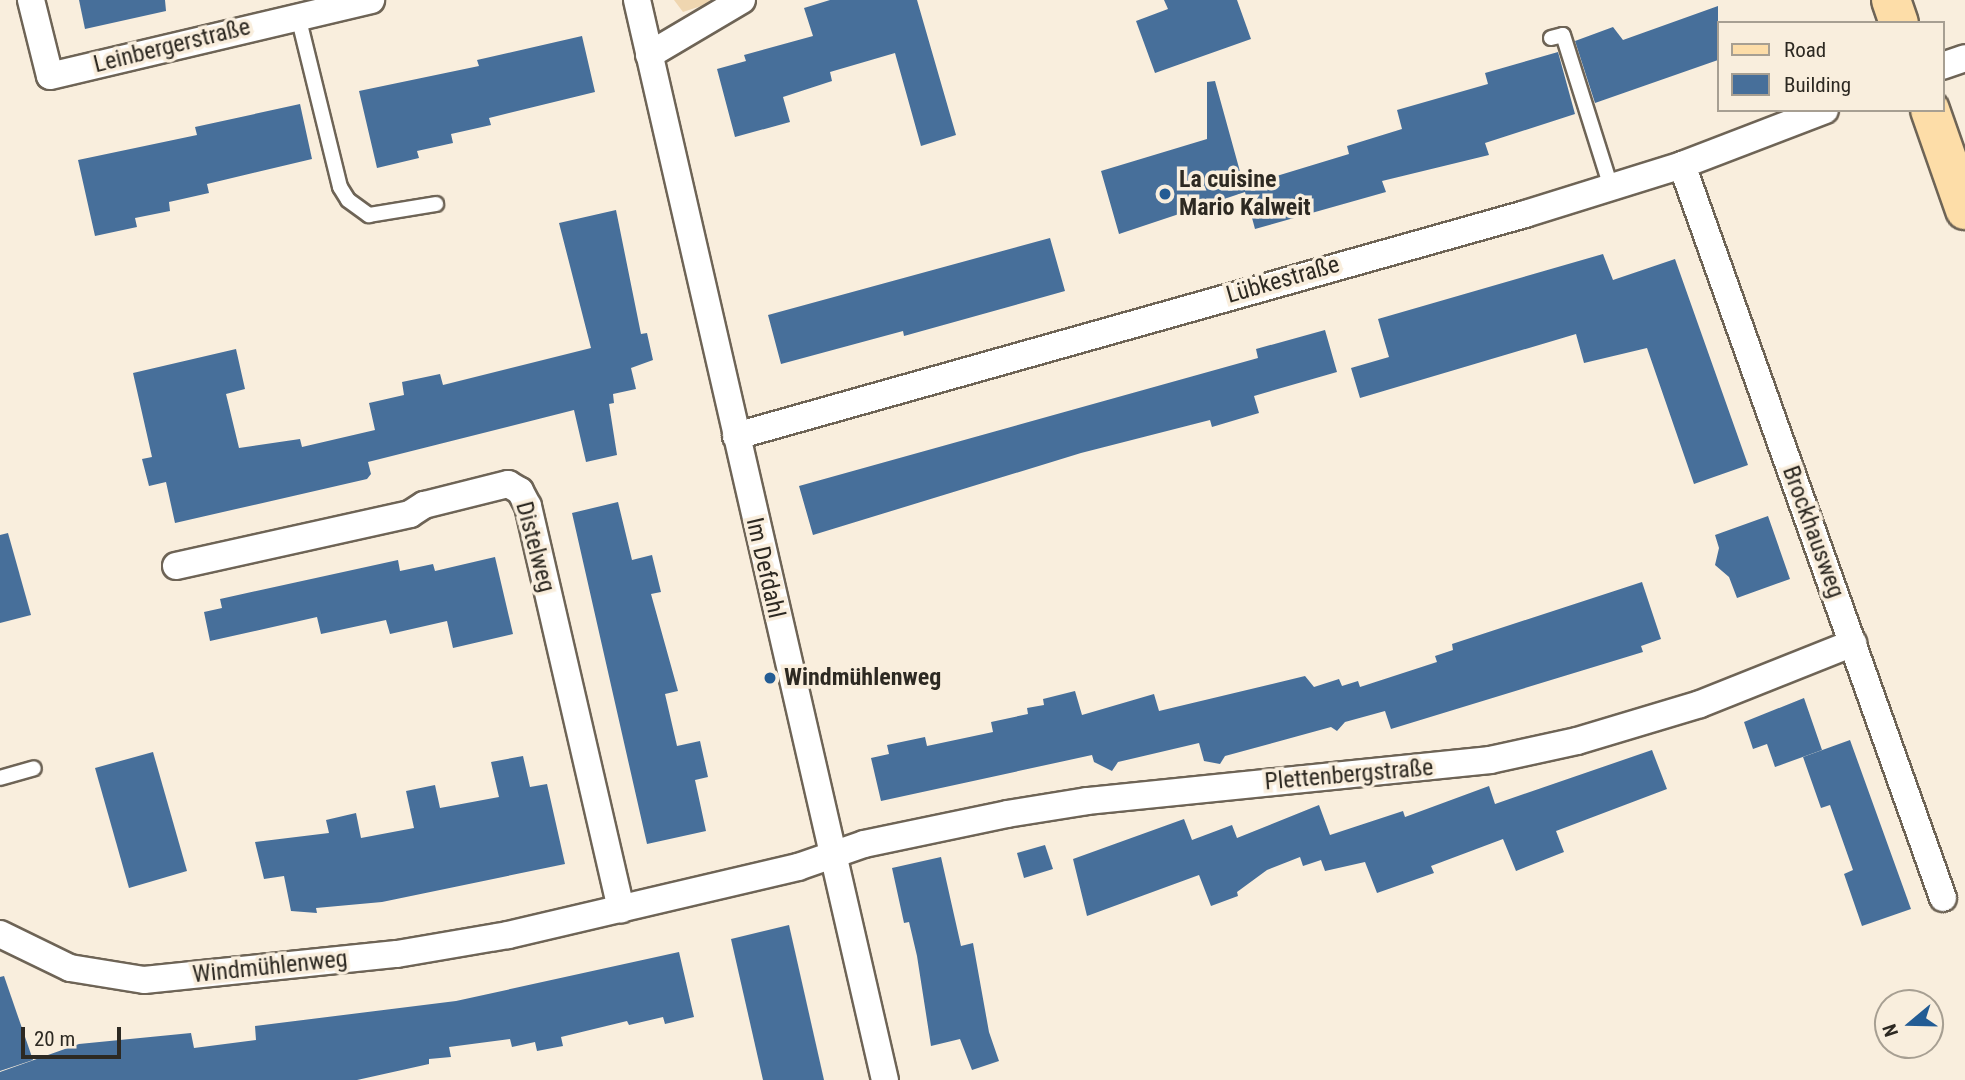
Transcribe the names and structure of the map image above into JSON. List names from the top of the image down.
{
  "streets": {
    "street": [
      "Leinbergerstraße",
      "Lübkestraße",
      "Brockhausweg",
      "Distelweg",
      "Im Defdahl",
      "Plettenbergstraße",
      "Windmühlenweg"
    ]
  },
  "crossings": [
    ["Lübkestraße", "Brockhausweg"],
    ["Lübkestraße", "Im Defdahl"],
    ["Brockhausweg", "Plettenbergstraße"],
    ["Distelweg", "Windmühlenweg"],
    ["Im Defdahl", "Plettenbergstraße"],
    ["Im Defdahl", "Windmühlenweg"],
    ["Plettenbergstraße", "Windmühlenweg"]
  ],
  "places": ["La cuisine Mario Kalweit", "Windmühlenweg"],
  "legend": ["Road", "Building"],
  "scale_bar": "20 m",
  "north": "left"
}
